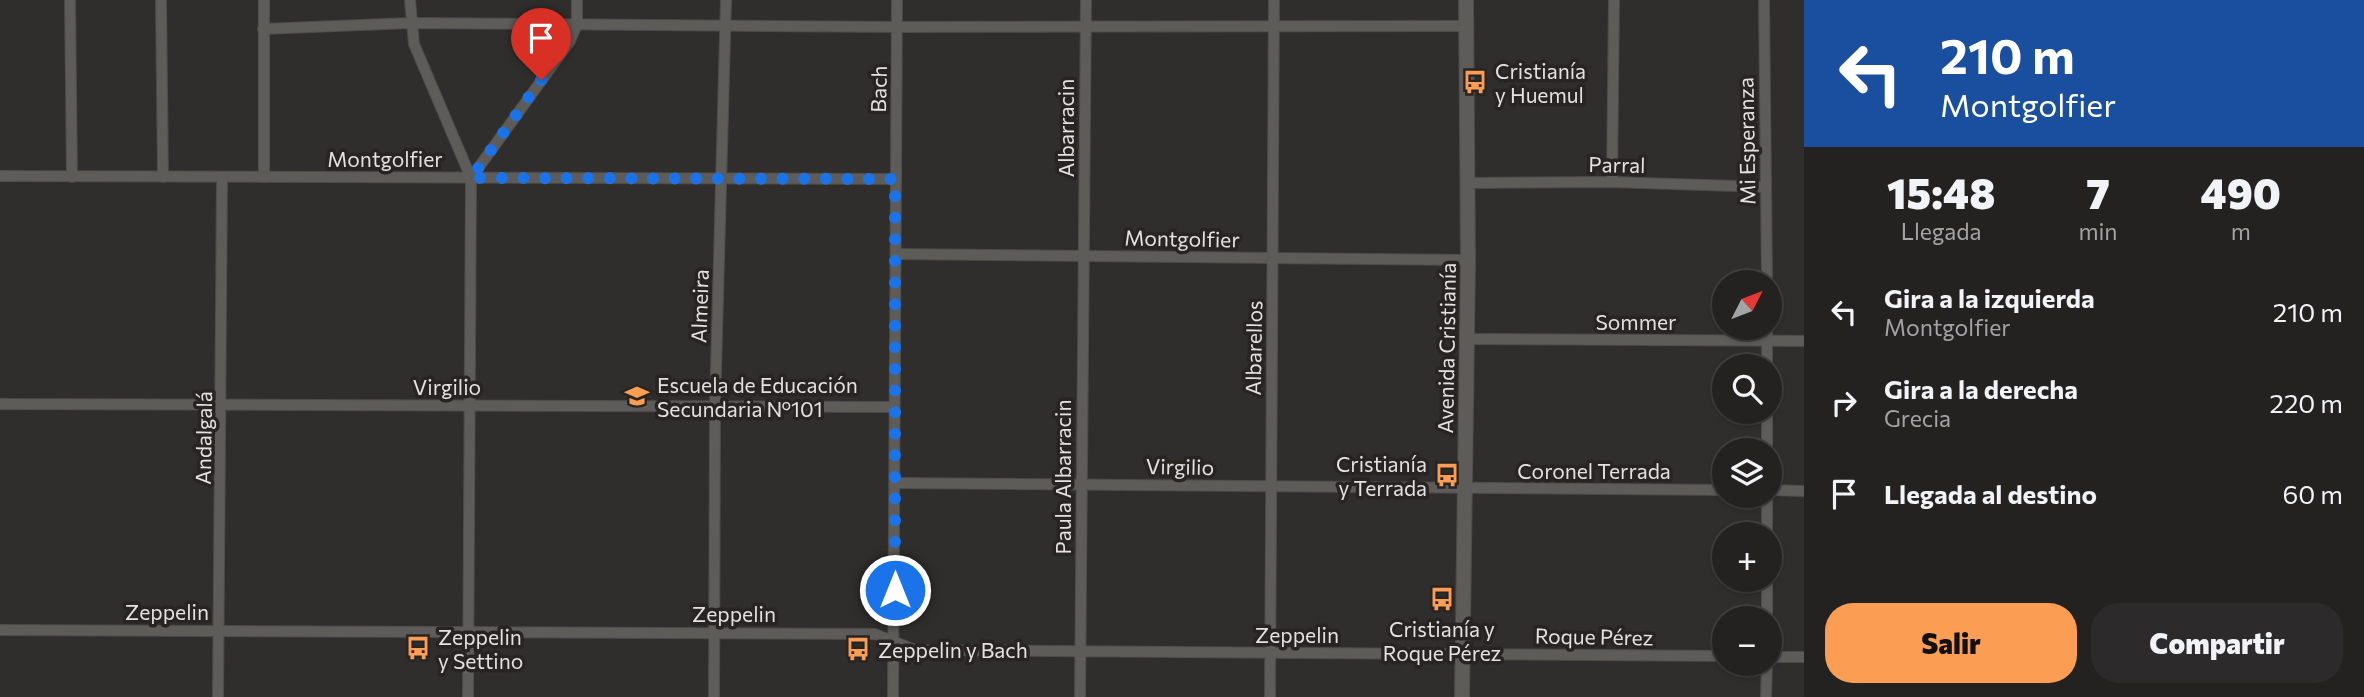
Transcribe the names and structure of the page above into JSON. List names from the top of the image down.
{
  "streets": {
    "main road": ["Avenida Cristianía"],
    "street": [
      "Bach",
      "Albarracin",
      "Mi Esperanza",
      "Montgolfier",
      "Parral",
      "Almeira",
      "Sommer",
      "Albarellos",
      "Virgilio",
      "Andalgalá",
      "Coronel Terrada",
      "Paula Albarracin",
      "Zeppelin",
      "Roque Pérez"
    ]
  },
  "crossings": [
    ["Bach", "Montgolfier"],
    ["Bach", "Virgilio"],
    ["Bach", "Zeppelin"],
    ["Albarracin", "Montgolfier"],
    ["Albarracin", "Paula Albarracin"],
    ["Mi Esperanza", "Parral"],
    ["Montgolfier", "Almeira"],
    ["Montgolfier", "Albarellos"],
    ["Montgolfier", "Avenida Cristianía"],
    ["Montgolfier", "Andalgalá"],
    ["Montgolfier", "Paula Albarracin"],
    ["Parral", "Avenida Cristianía"],
    ["Almeira", "Virgilio"],
    ["Almeira", "Zeppelin"],
    ["Sommer", "Avenida Cristianía"],
    ["Albarellos", "Virgilio"],
    ["Albarellos", "Zeppelin"],
    ["Avenida Cristianía", "Virgilio"],
    ["Avenida Cristianía", "Coronel Terrada"],
    ["Avenida Cristianía", "Zeppelin"],
    ["Avenida Cristianía", "Roque Pérez"],
    ["Virgilio", "Andalgalá"],
    ["Virgilio", "Coronel Terrada"],
    ["Virgilio", "Paula Albarracin"],
    ["Andalgalá", "Zeppelin"],
    ["Paula Albarracin", "Zeppelin"],
    ["Zeppelin", "Roque Pérez"]
  ],
  "places": {
    "bus stop": [
      "Cristianía y Huemul",
      "Cristianía y Terrada",
      "Cristianía y Roque Pérez",
      "Zeppelin y Settino",
      "Zeppelin y Bach"
    ],
    "school or university": ["Escuela de Educación Secundaria Nº101"]
  },
  "north": "top right",
  "page": {
    "turn": ["210 m", "Montgolfier"],
    "eta": [
      "15:48",
      "Llegada",
      "7",
      "min",
      "490",
      "m"
    ],
    "list": [
      {
        "name": "Gira a la izquierda",
        "note": "Montgolfier",
        "value": "210 m"
      },
      {
        "name": "Gira a la derecha",
        "note": "Grecia",
        "value": "220 m"
      },
      {
        "name": "Llegada al destino",
        "value": "60 m"
      }
    ],
    "map_buttons": ["+", "−"],
    "buttons": ["Salir", "Compartir"]
  }
}
